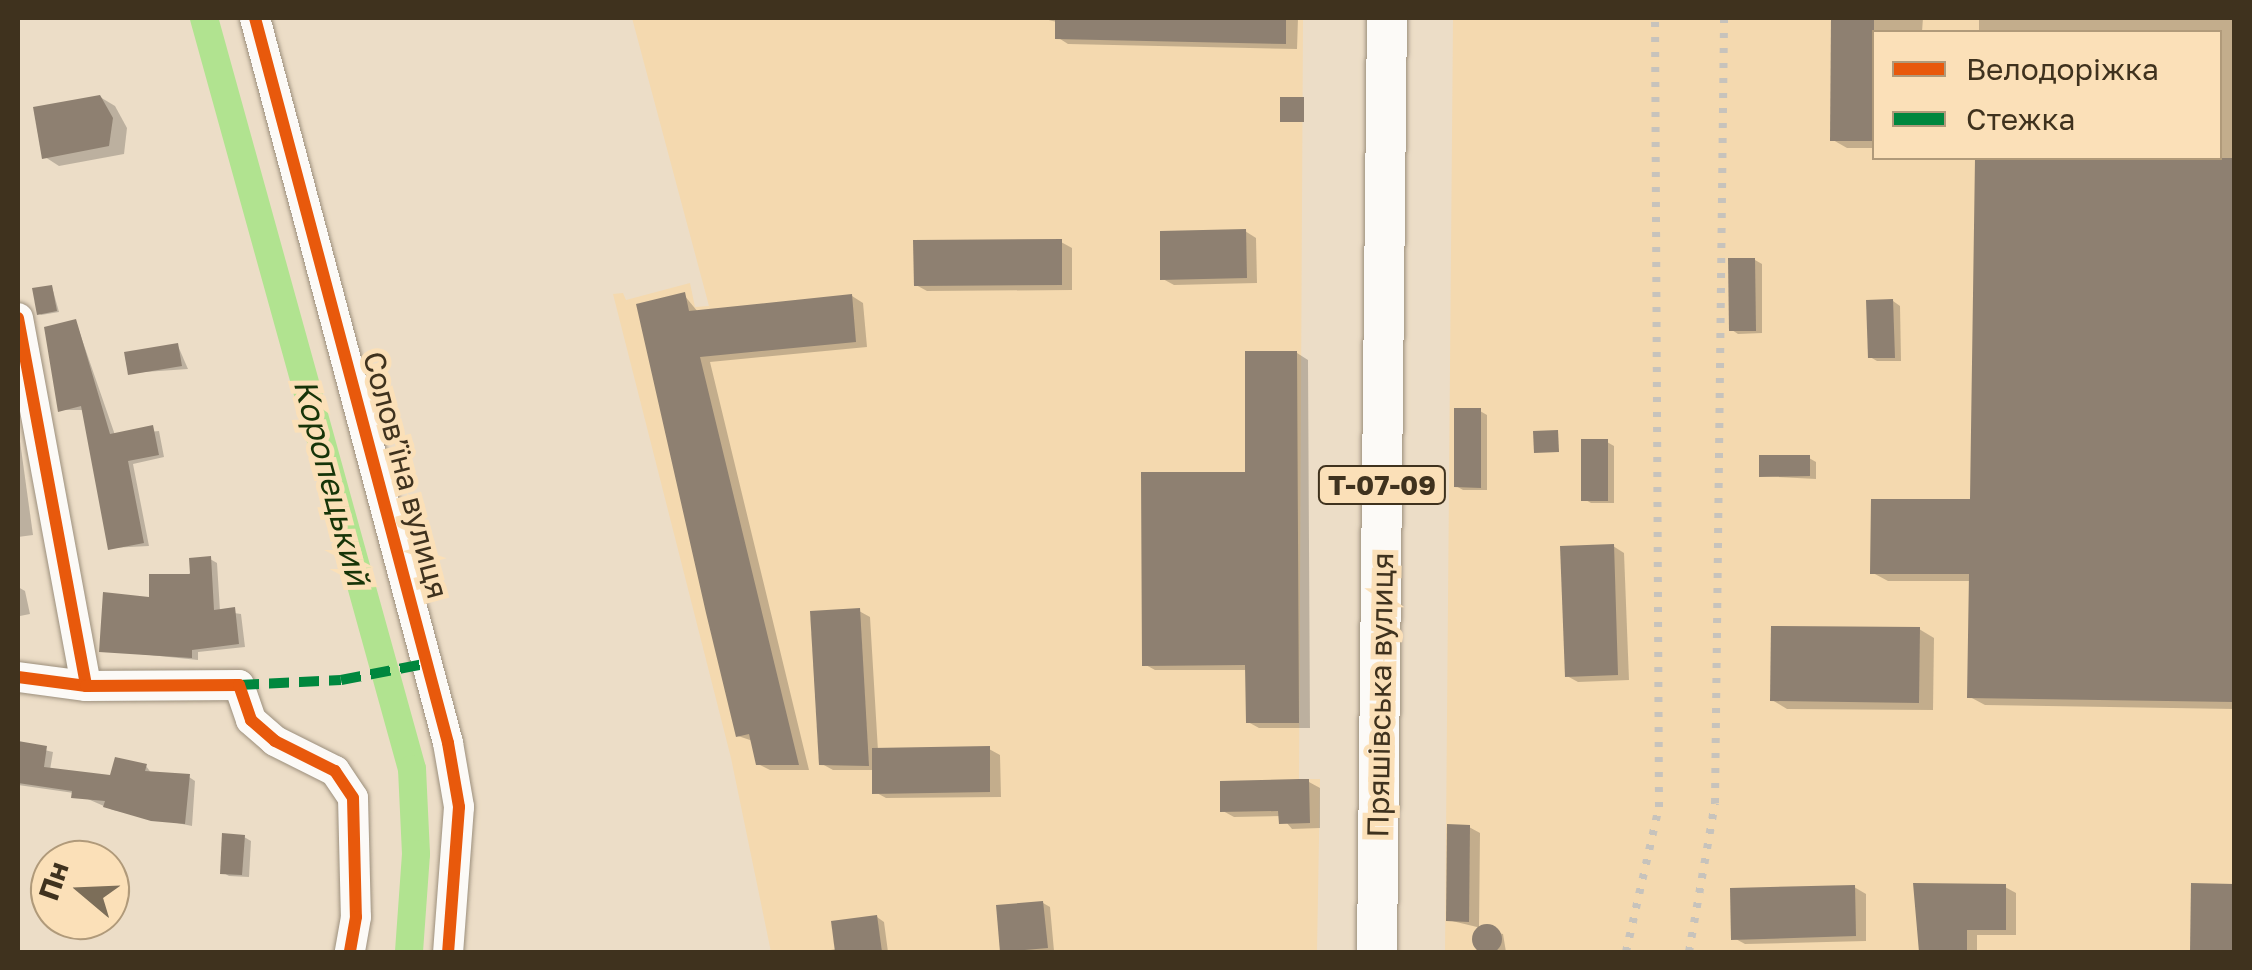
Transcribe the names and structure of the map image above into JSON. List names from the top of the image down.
{
  "streets": {
    "main road": ["Т-07-09", "Пряшівська вулиця"],
    "street": ["Соловʼїна вулиця"]
  },
  "water": ["Коропецький"],
  "legend": ["Велодоріжка", "Стежка"],
  "north": "left"
}
